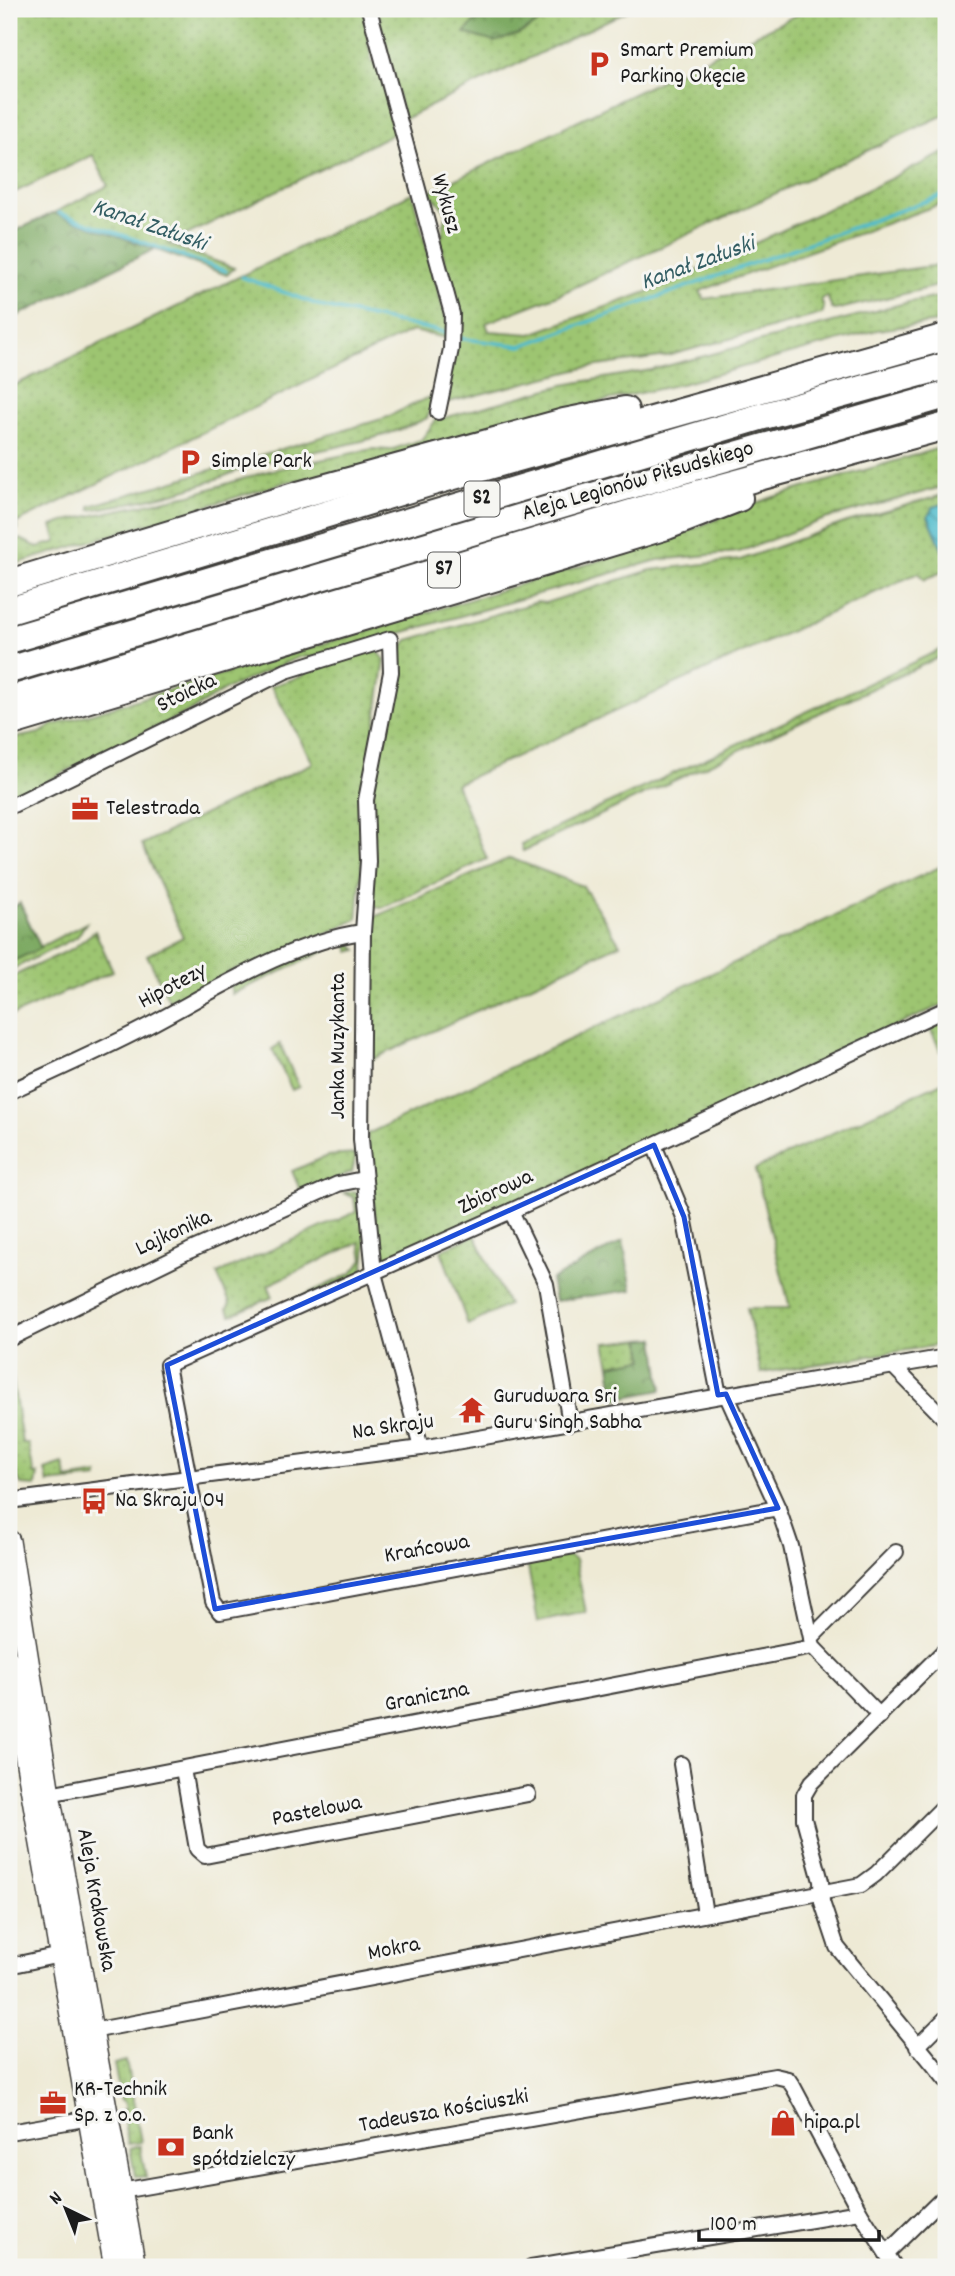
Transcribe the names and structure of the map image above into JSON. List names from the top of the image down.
{
  "streets": {
    "highway": ["Aleja Legionów Piłsudskiego", "S2", "S7"],
    "main road": ["Aleja Krakowska"],
    "street": [
      "Wykusz",
      "Stoicka",
      "Hipotezy",
      "Janka Muzykanta",
      "Zbiorowa",
      "Lajkonika",
      "Na Skraju",
      "Krańcowa",
      "Graniczna",
      "Pastelowa",
      "Mokra",
      "Tadeusza Kościuszki"
    ]
  },
  "crossings": [
    ["Stoicka", "Janka Muzykanta"],
    ["Hipotezy", "Janka Muzykanta"],
    ["Janka Muzykanta", "Zbiorowa"],
    ["Janka Muzykanta", "Lajkonika"],
    ["Janka Muzykanta", "Na Skraju"],
    ["Zbiorowa", "Na Skraju"],
    ["Zbiorowa", "Krańcowa"],
    ["Na Skraju", "Krańcowa"],
    ["Graniczna", "Pastelowa"],
    ["Graniczna", "Aleja Krakowska"],
    ["Aleja Krakowska", "Mokra"],
    ["Aleja Krakowska", "Tadeusza Kościuszki"]
  ],
  "water": ["Kanał Załuski"],
  "places": {
    "parking": ["Smart Premium Parking Okęcie", "Simple Park"],
    "office": ["Telestrada", "KR-Technik Sp. z o.o."],
    "temple": ["Gurudwara Sri Guru Singh Sabha"],
    "bus stop": ["Na Skraju 04"],
    "shop": ["hipa.pl"],
    "bank": ["Bank spółdzielczy"]
  },
  "scale_bar": "100 m",
  "north": "top left"
}
